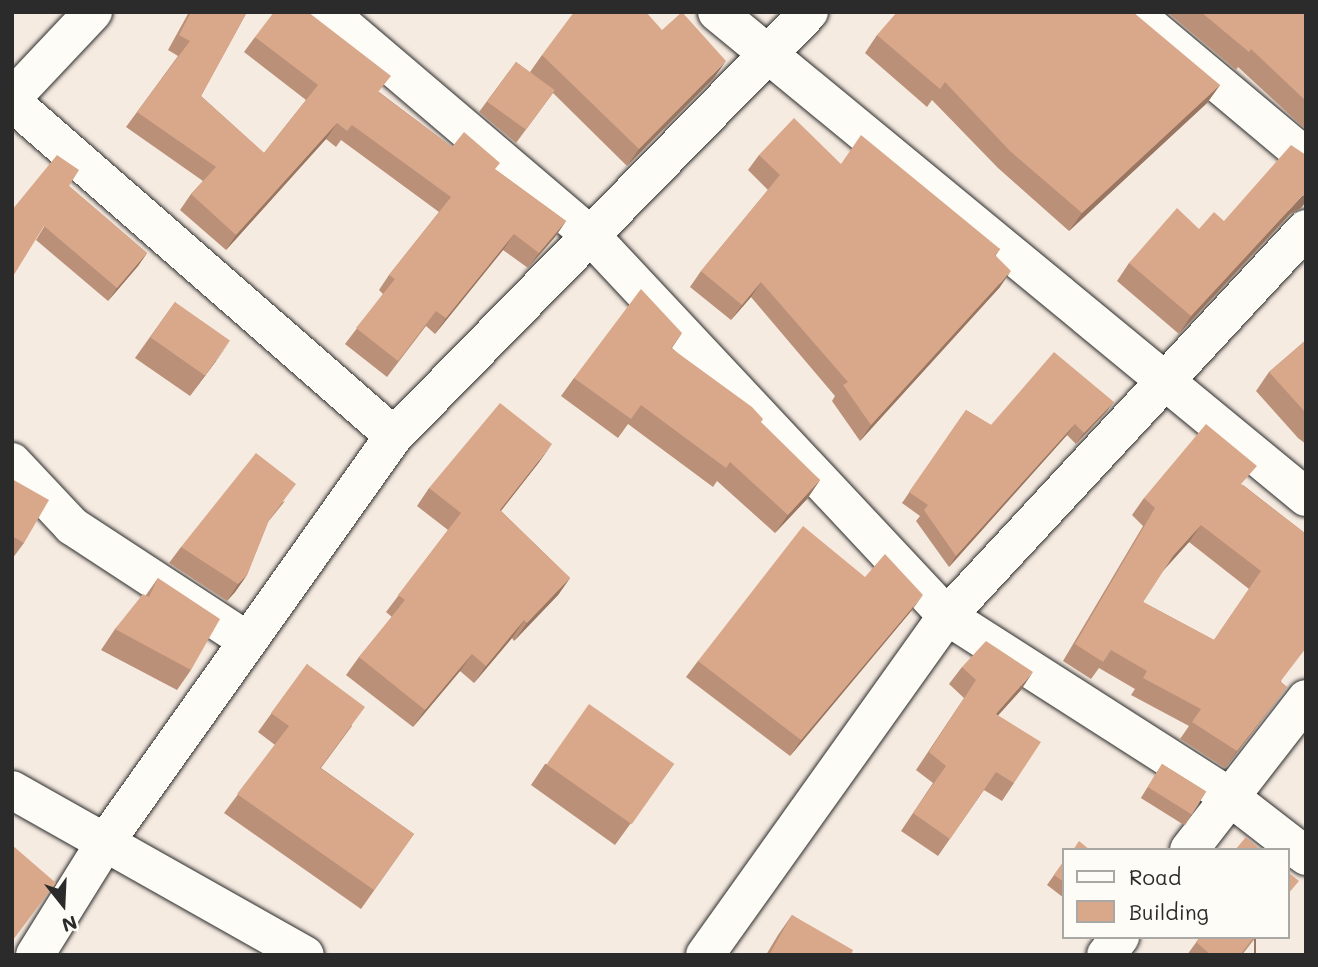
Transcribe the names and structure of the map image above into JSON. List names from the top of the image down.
{
  "legend": ["Road", "Building"],
  "north": "bottom"
}
